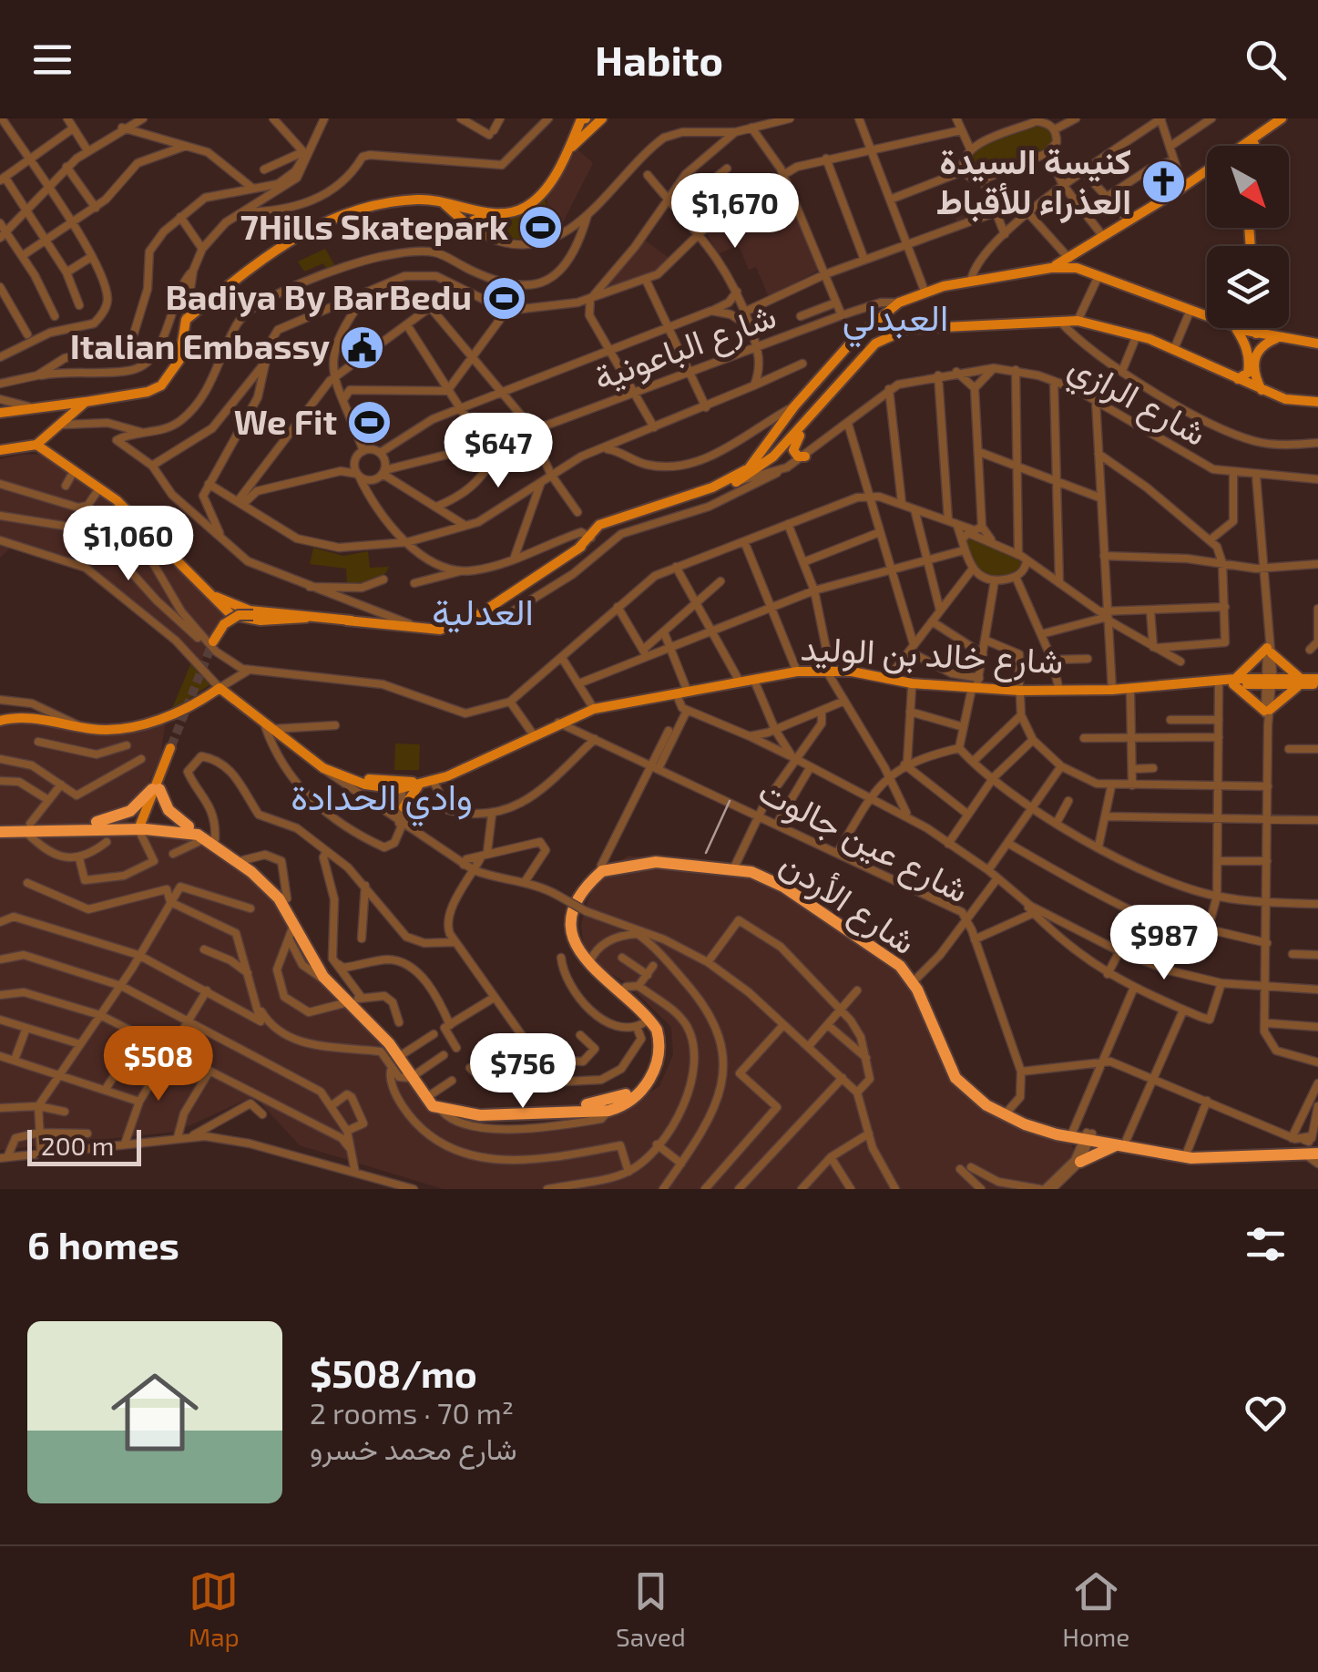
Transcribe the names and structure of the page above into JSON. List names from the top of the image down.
{
  "streets": {
    "highway": ["شارع الأردن"],
    "main road": ["شارع خالد بن الوليد"],
    "street": ["شارع الباعونية", "شارع الرازي", "شارع عين جالوت"]
  },
  "crossings": [
    ["شارع خالد بن الوليد", "شارع عين جالوت"]
  ],
  "districts": ["العبدلي", "العدلية", "وادي الحدادة"],
  "places": {
    "church": ["كنيسة السيدة العذراء للأقباط"],
    "sports": ["7Hills Skatepark", "Badiya By BarBedu", "We Fit"],
    "public building": ["Italian Embassy"]
  },
  "scale_bar": "200 m",
  "north": "bottom right",
  "page": {
    "header": "Habito",
    "price": [
      "$1,670",
      "$647",
      "$1,060",
      "$987",
      "$508",
      "$756"
    ],
    "scale": "200 m",
    "heading": "6 homes",
    "list": [
      {
        "name": "$508/mo",
        "note": "2 rooms · 70 m² · شارع محمد خسرو"
      }
    ],
    "tabs": ["Map", "Saved", "Home"]
  }
}
